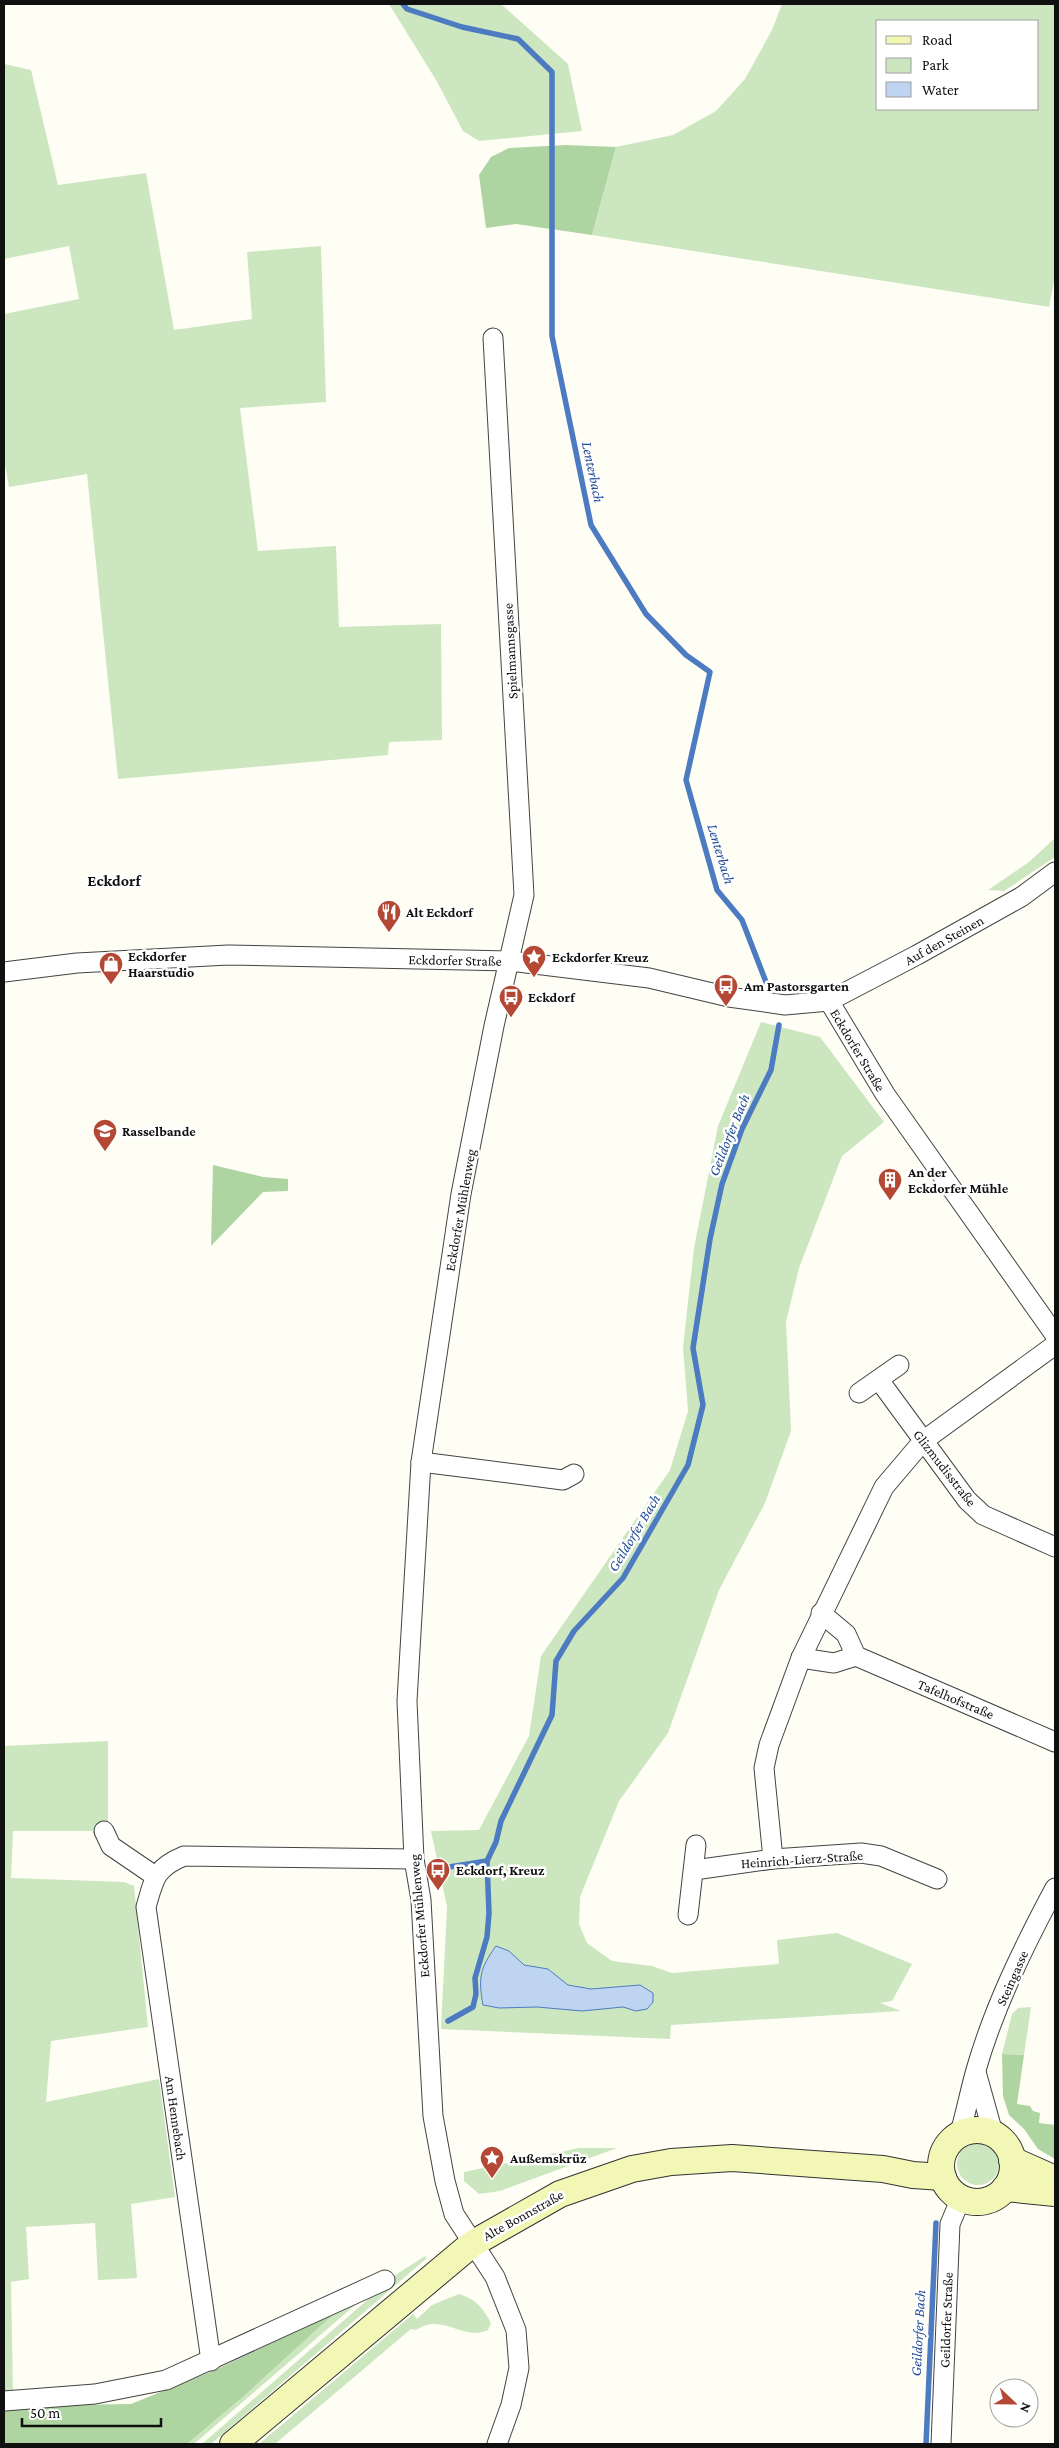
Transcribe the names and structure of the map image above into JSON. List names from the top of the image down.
{
  "streets": {
    "main road": ["Alte Bonnstraße"],
    "street": [
      "Spielmannsgasse",
      "Auf den Steinen",
      "Eckdorfer Straße",
      "Eckdorfer Mühlenweg",
      "Glizmudisstraße",
      "Tafelhofstraße",
      "Heinrich-Lierz-Straße",
      "Steingasse",
      "Am Hennebach",
      "Geildorfer Straße"
    ]
  },
  "crossings": [
    ["Spielmannsgasse", "Eckdorfer Straße"],
    ["Spielmannsgasse", "Eckdorfer Mühlenweg"],
    ["Auf den Steinen", "Eckdorfer Straße"],
    ["Eckdorfer Straße", "Eckdorfer Mühlenweg"],
    ["Eckdorfer Mühlenweg", "Alte Bonnstraße"],
    ["Steingasse", "Alte Bonnstraße"],
    ["Steingasse", "Geildorfer Straße"],
    ["Alte Bonnstraße", "Geildorfer Straße"]
  ],
  "districts": ["Eckdorf"],
  "water": ["Lenterbach", "Geildorfer Bach"],
  "places": {
    "restaurant": ["Alt Eckdorf"],
    "place": ["Eckdorfer Kreuz", "Außemskrüz"],
    "shop": ["Eckdorfer Haarstudio"],
    "bus stop": ["Am Pastorsgarten", "Eckdorf", "Eckdorf, Kreuz"],
    "school or university": ["Rasselbande"],
    "building": ["An der Eckdorfer Mühle"]
  },
  "legend": ["Road", "Park", "Water"],
  "scale_bar": "50 m",
  "north": "right"
}
